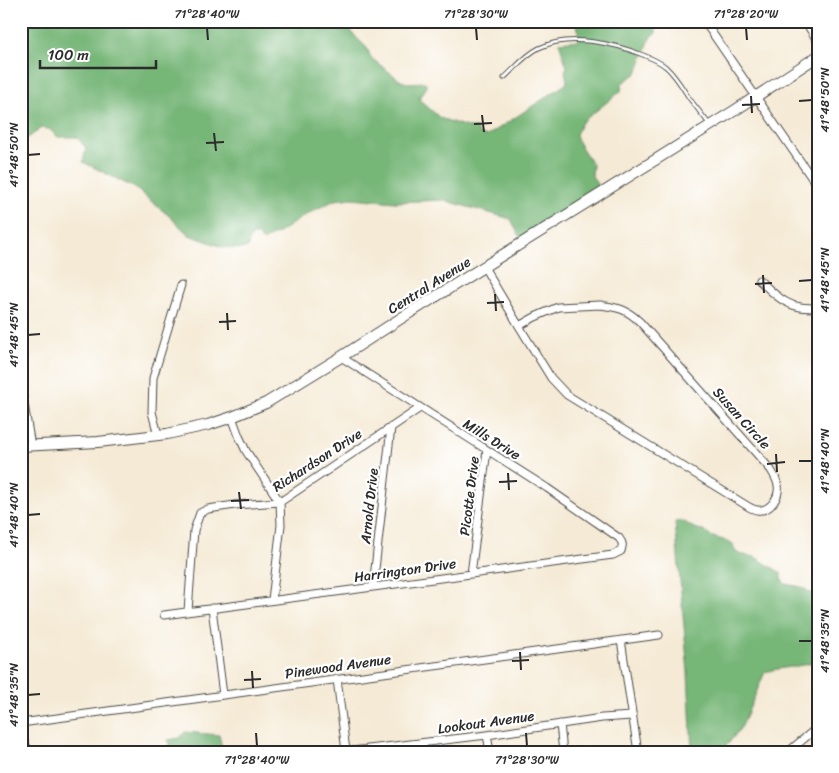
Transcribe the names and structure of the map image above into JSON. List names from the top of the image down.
{
  "streets": {
    "main road": ["Central Avenue"],
    "street": [
      "Susan Circle",
      "Mills Drive",
      "Richardson Drive",
      "Picotte Drive",
      "Arnold Drive",
      "Harrington Drive",
      "Pinewood Avenue",
      "Lookout Avenue"
    ]
  },
  "crossings": [
    ["Central Avenue", "Susan Circle"],
    ["Central Avenue", "Mills Drive"],
    ["Mills Drive", "Richardson Drive"],
    ["Mills Drive", "Picotte Drive"],
    ["Mills Drive", "Harrington Drive"],
    ["Richardson Drive", "Arnold Drive"],
    ["Richardson Drive", "Harrington Drive"],
    ["Picotte Drive", "Harrington Drive"],
    ["Arnold Drive", "Harrington Drive"]
  ],
  "scale_bar": "100 m",
  "coordinates": [
    "71°28'40\"W",
    "71°28'30\"W",
    "71°28'20\"W",
    "41°48'50\"N",
    "41°48'45\"N",
    "41°48'40\"N",
    "41°48'35\"N"
  ]
}
